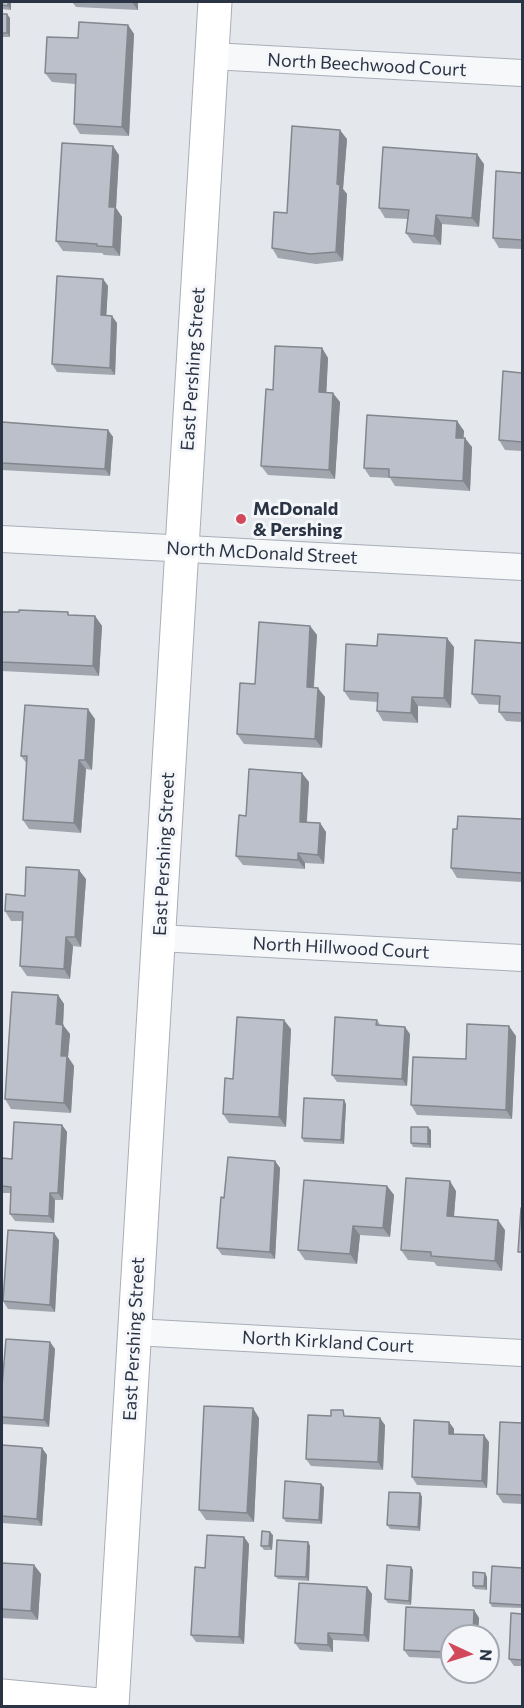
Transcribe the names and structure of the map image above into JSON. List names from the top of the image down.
{
  "streets": {
    "street": [
      "North Beechwood Court",
      "East Pershing Street",
      "North McDonald Street",
      "North Hillwood Court",
      "North Kirkland Court"
    ]
  },
  "crossings": [
    ["North Beechwood Court", "East Pershing Street"],
    ["East Pershing Street", "North McDonald Street"],
    ["East Pershing Street", "North Hillwood Court"],
    ["East Pershing Street", "North Kirkland Court"]
  ],
  "places": ["McDonald & Pershing"],
  "north": "right"
}
